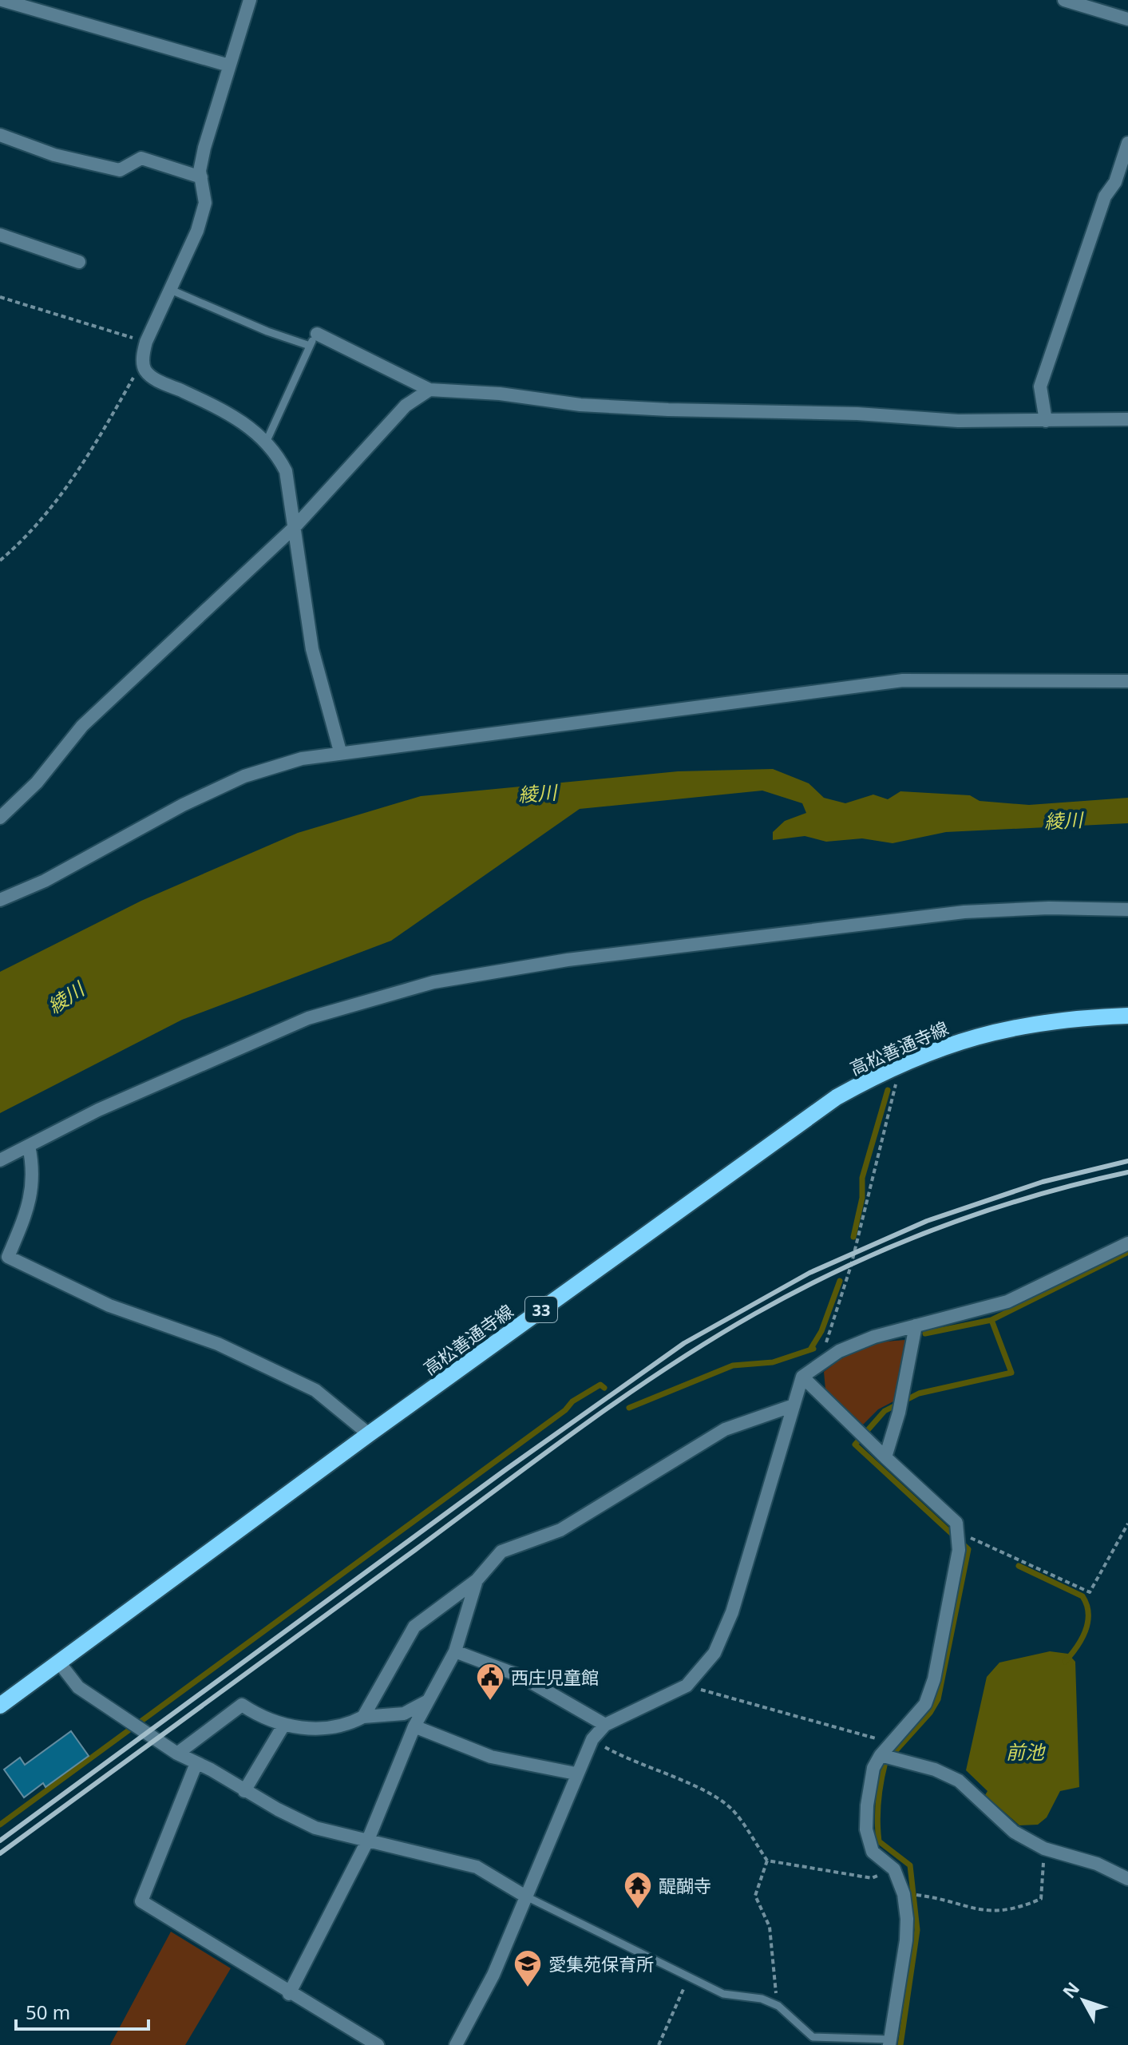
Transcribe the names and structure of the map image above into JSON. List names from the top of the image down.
{
  "streets": {
    "main road": ["高松善通寺線", "33"]
  },
  "water": ["綾川", "前池"],
  "places": {
    "public building": ["西庄児童館"],
    "temple": ["醍醐寺"],
    "school or university": ["愛集苑保育所"]
  },
  "scale_bar": "50 m",
  "north": "top left"
}
